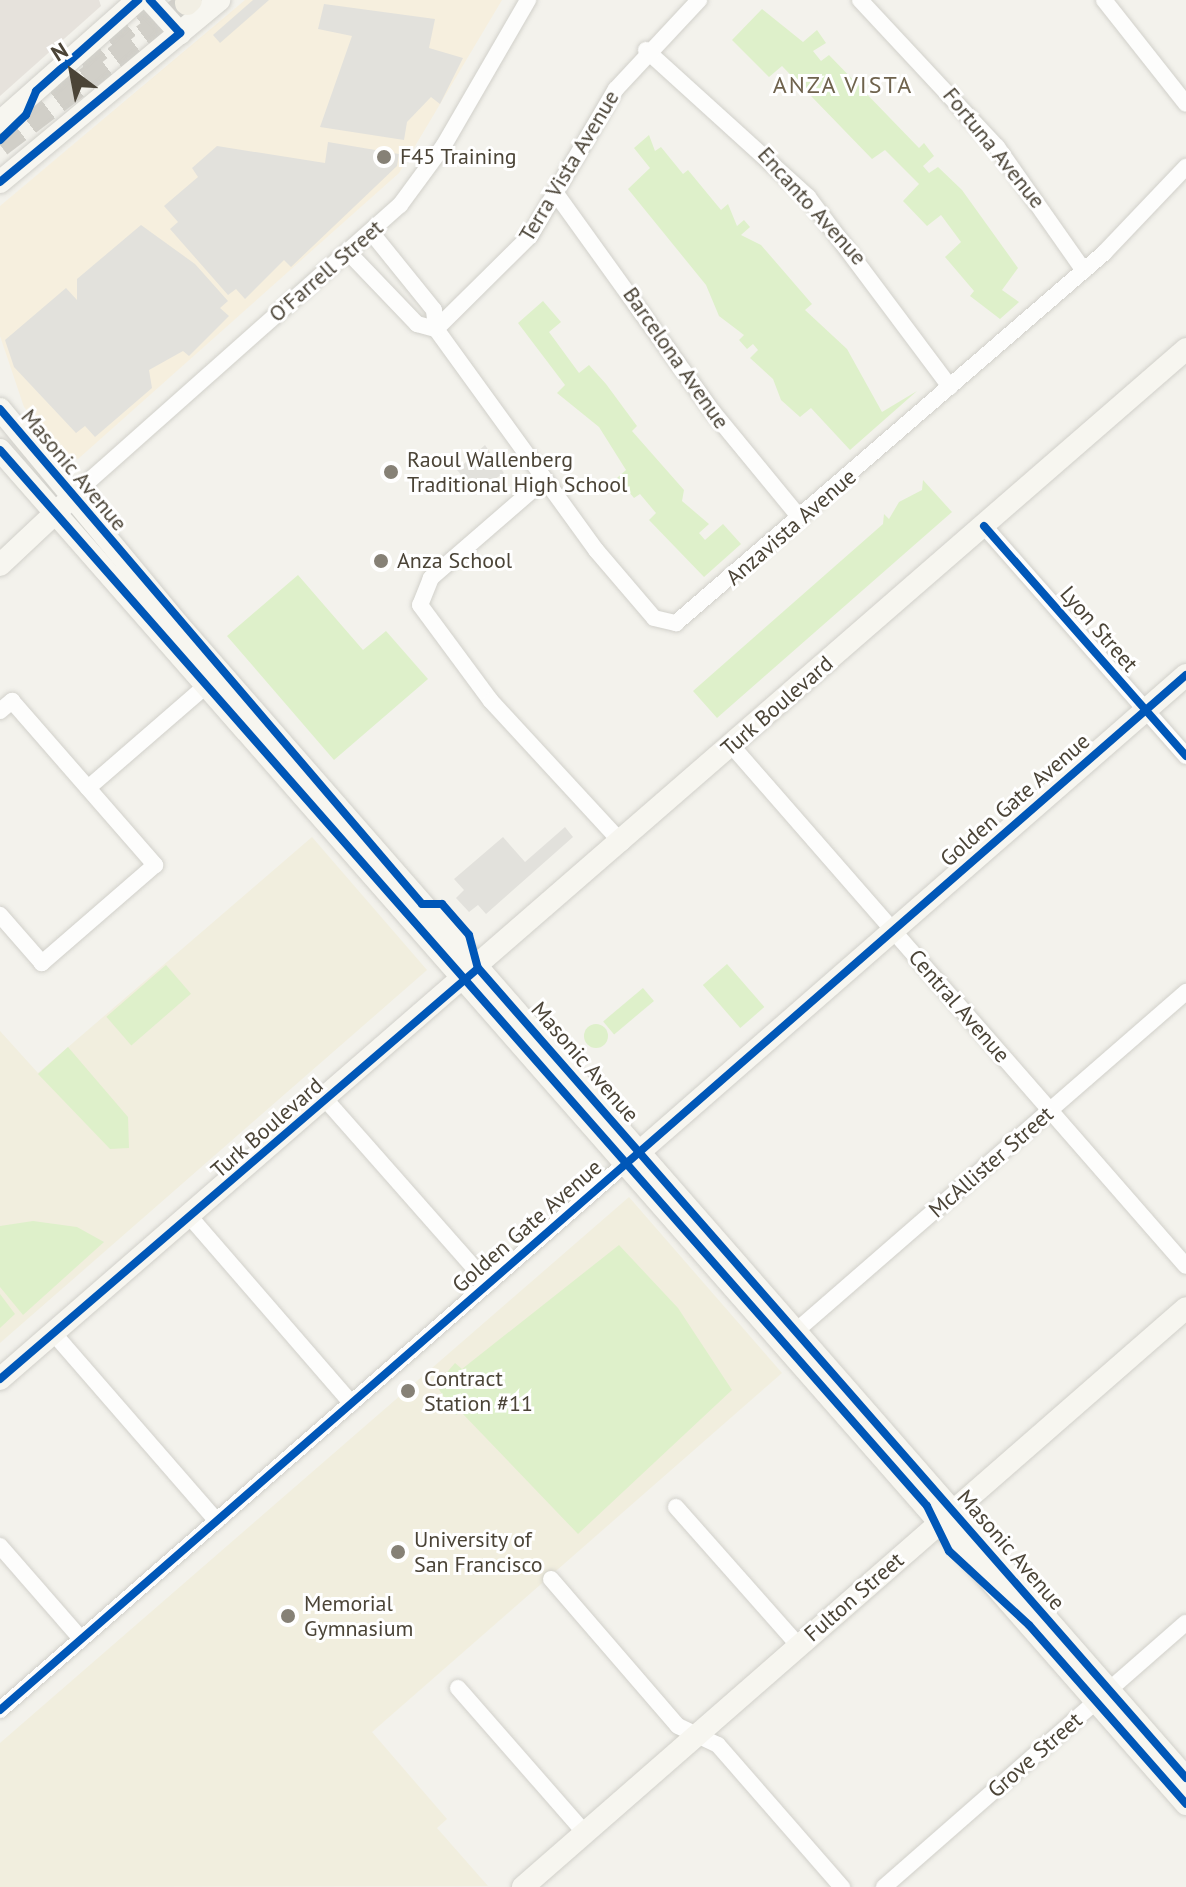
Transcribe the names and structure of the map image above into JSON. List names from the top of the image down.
{
  "streets": {
    "main road": [
      "Masonic Avenue",
      "Turk Boulevard",
      "Golden Gate Avenue",
      "Fulton Street"
    ],
    "street": [
      "Fortuna Avenue",
      "Terra Vista Avenue",
      "Encanto Avenue",
      "O'Farrell Street",
      "Barcelona Avenue",
      "Anzavista Avenue",
      "Lyon Street",
      "Central Avenue",
      "McAllister Street",
      "Grove Street"
    ]
  },
  "crossings": [
    ["Fortuna Avenue", "Anzavista Avenue"],
    ["Terra Vista Avenue", "Encanto Avenue"],
    ["Terra Vista Avenue", "Barcelona Avenue"],
    ["Terra Vista Avenue", "Anzavista Avenue"],
    ["Encanto Avenue", "Anzavista Avenue"],
    ["O'Farrell Street", "Masonic Avenue"],
    ["O'Farrell Street", "Anzavista Avenue"],
    ["Barcelona Avenue", "Anzavista Avenue"],
    ["Masonic Avenue", "Turk Boulevard"],
    ["Masonic Avenue", "Golden Gate Avenue"],
    ["Masonic Avenue", "McAllister Street"],
    ["Masonic Avenue", "Fulton Street"],
    ["Masonic Avenue", "Grove Street"],
    ["Lyon Street", "Turk Boulevard"],
    ["Lyon Street", "Golden Gate Avenue"],
    ["Turk Boulevard", "Central Avenue"],
    ["Golden Gate Avenue", "Central Avenue"],
    ["Central Avenue", "McAllister Street"]
  ],
  "districts": ["ANZA VISTA"],
  "places": [
    "F45 Training",
    "Raoul Wallenberg Traditional High School",
    "Anza School",
    "Contract Station #11",
    "University of San Francisco",
    "Memorial Gymnasium"
  ],
  "north": "top left"
}
